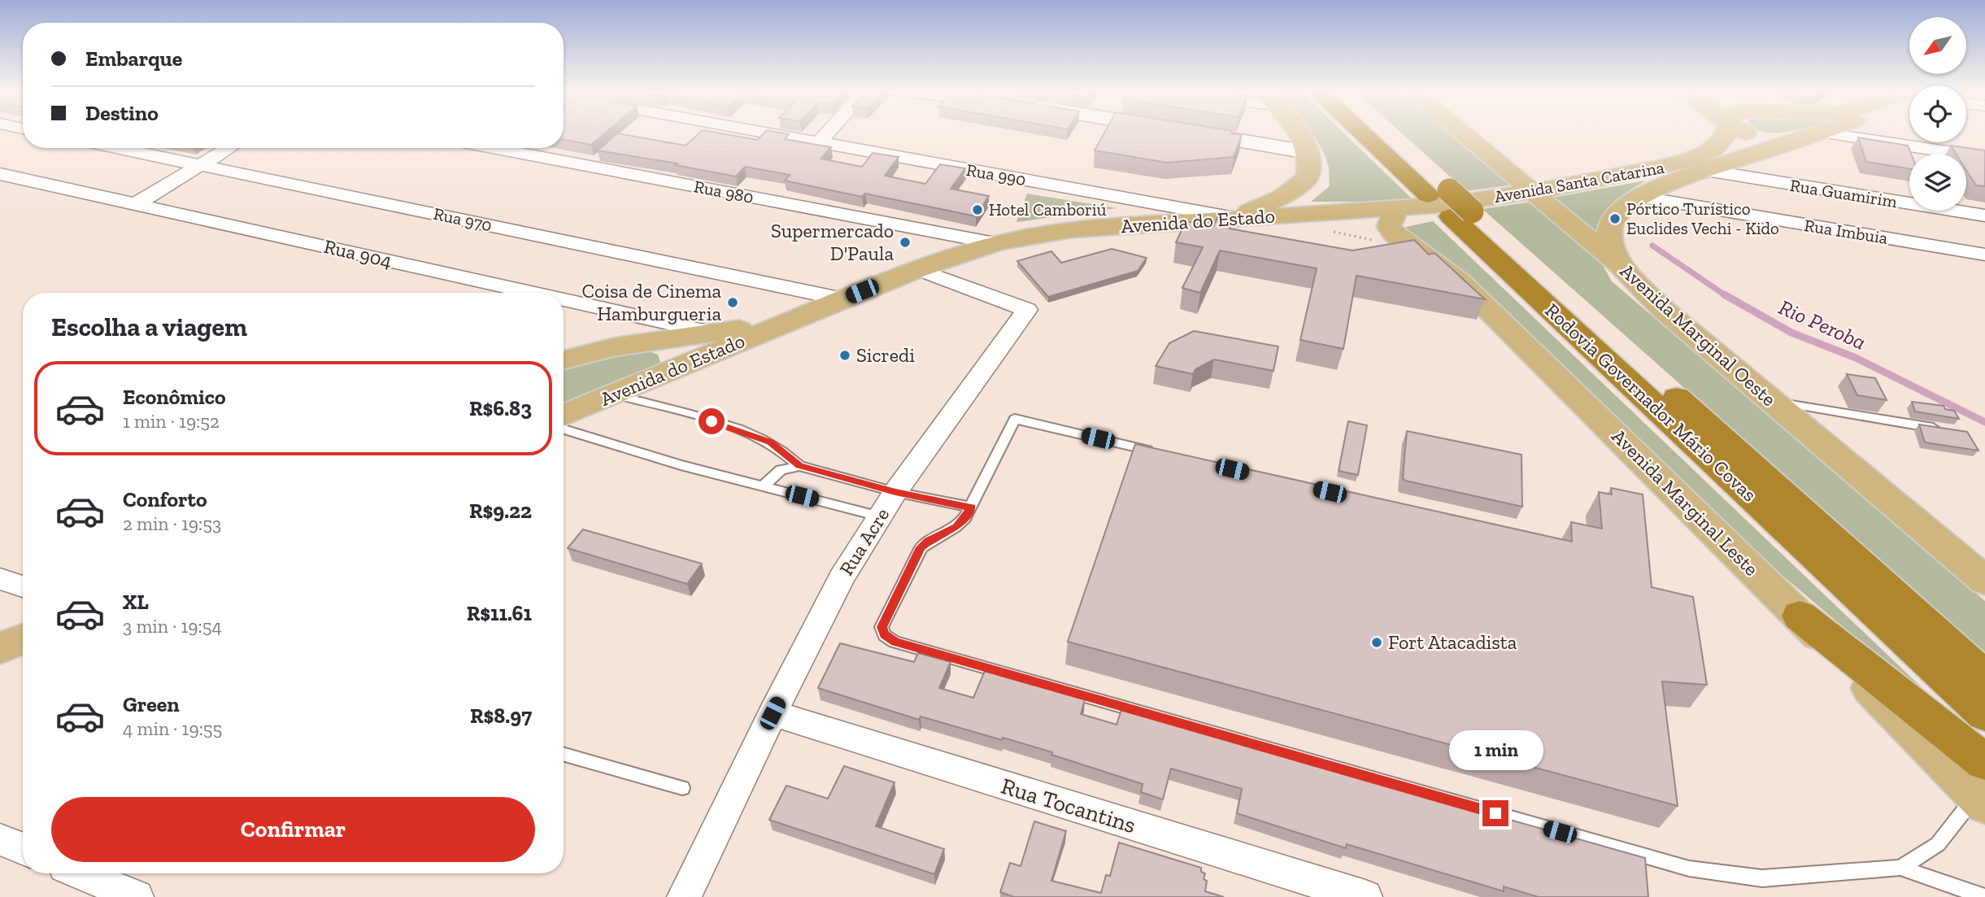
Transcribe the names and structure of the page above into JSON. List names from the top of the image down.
{
  "streets": {
    "highway": ["Rodovia Governador Mário Covas"],
    "main road": [
      "Avenida Santa Catarina",
      "Avenida do Estado",
      "Avenida Marginal Oeste",
      "Avenida Marginal Leste"
    ],
    "street": [
      "Rua 990",
      "Rua 980",
      "Rua Guamirim",
      "Rua 970",
      "Rua Imbuia",
      "Rua 904",
      "Rua Acre",
      "Rua Tocantins"
    ]
  },
  "crossings": [
    ["Rua 990", "Avenida do Estado"],
    ["Avenida Santa Catarina", "Rua Guamirim"],
    ["Avenida Santa Catarina", "Avenida do Estado"],
    ["Avenida Santa Catarina", "Rua Imbuia"],
    ["Avenida Santa Catarina", "Avenida Marginal Oeste"],
    ["Avenida Santa Catarina", "Rodovia Governador Mário Covas"],
    ["Avenida Santa Catarina", "Avenida Marginal Leste"],
    ["Rua 980", "Avenida do Estado"],
    ["Rua 970", "Avenida do Estado"],
    ["Avenida do Estado", "Rua 904"],
    ["Avenida do Estado", "Rodovia Governador Mário Covas"],
    ["Avenida do Estado", "Avenida Marginal Leste"],
    ["Avenida do Estado", "Rua Acre"],
    ["Rodovia Governador Mário Covas", "Avenida Marginal Leste"],
    ["Rua Acre", "Rua Tocantins"]
  ],
  "water": ["Rio Peroba"],
  "places": [
    "Hotel Camboriú",
    "Pórtico Turístico Euclides Vechi - Kido",
    "Supermercado D'Paula",
    "Coisa de Cinema Hamburgueria",
    "Sicredi",
    "Fort Atacadista"
  ],
  "north": "bottom left",
  "page": {
    "banner": ["Embarque", "Destino"],
    "heading": "Escolha a viagem",
    "list": [
      {
        "name": "Econômico",
        "note": "1 min · 19:52",
        "value": "R$6.83"
      },
      {
        "name": "Conforto",
        "note": "2 min · 19:53",
        "value": "R$9.22"
      },
      {
        "name": "XL",
        "note": "3 min · 19:54",
        "value": "R$11.61"
      },
      {
        "name": "Green",
        "note": "4 min · 19:55",
        "value": "R$8.97"
      }
    ],
    "bubble": "1 min",
    "buttons": "Confirmar"
  }
}
